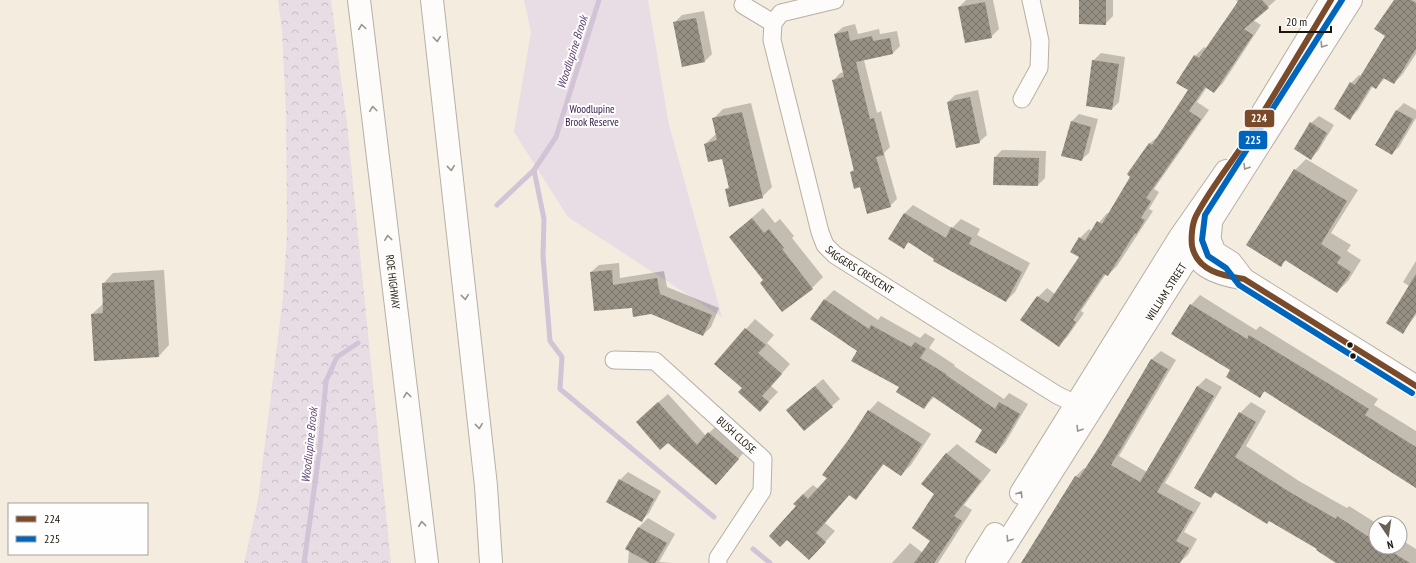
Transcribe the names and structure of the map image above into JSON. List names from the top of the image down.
{
  "streets": {
    "main road": ["ROE HIGHWAY", "WILLIAM STREET"],
    "street": ["SAGGERS CRESCENT", "BUSH CLOSE"]
  },
  "crossings": [
    ["SAGGERS CRESCENT", "WILLIAM STREET"]
  ],
  "water": ["Woodlupine Brook"],
  "parks": ["Woodlupine Brook Reserve"],
  "lines": ["transit line 224", "transit line 225"],
  "legend": ["224", "225"],
  "scale_bar": "20 m",
  "north": "bottom"
}
